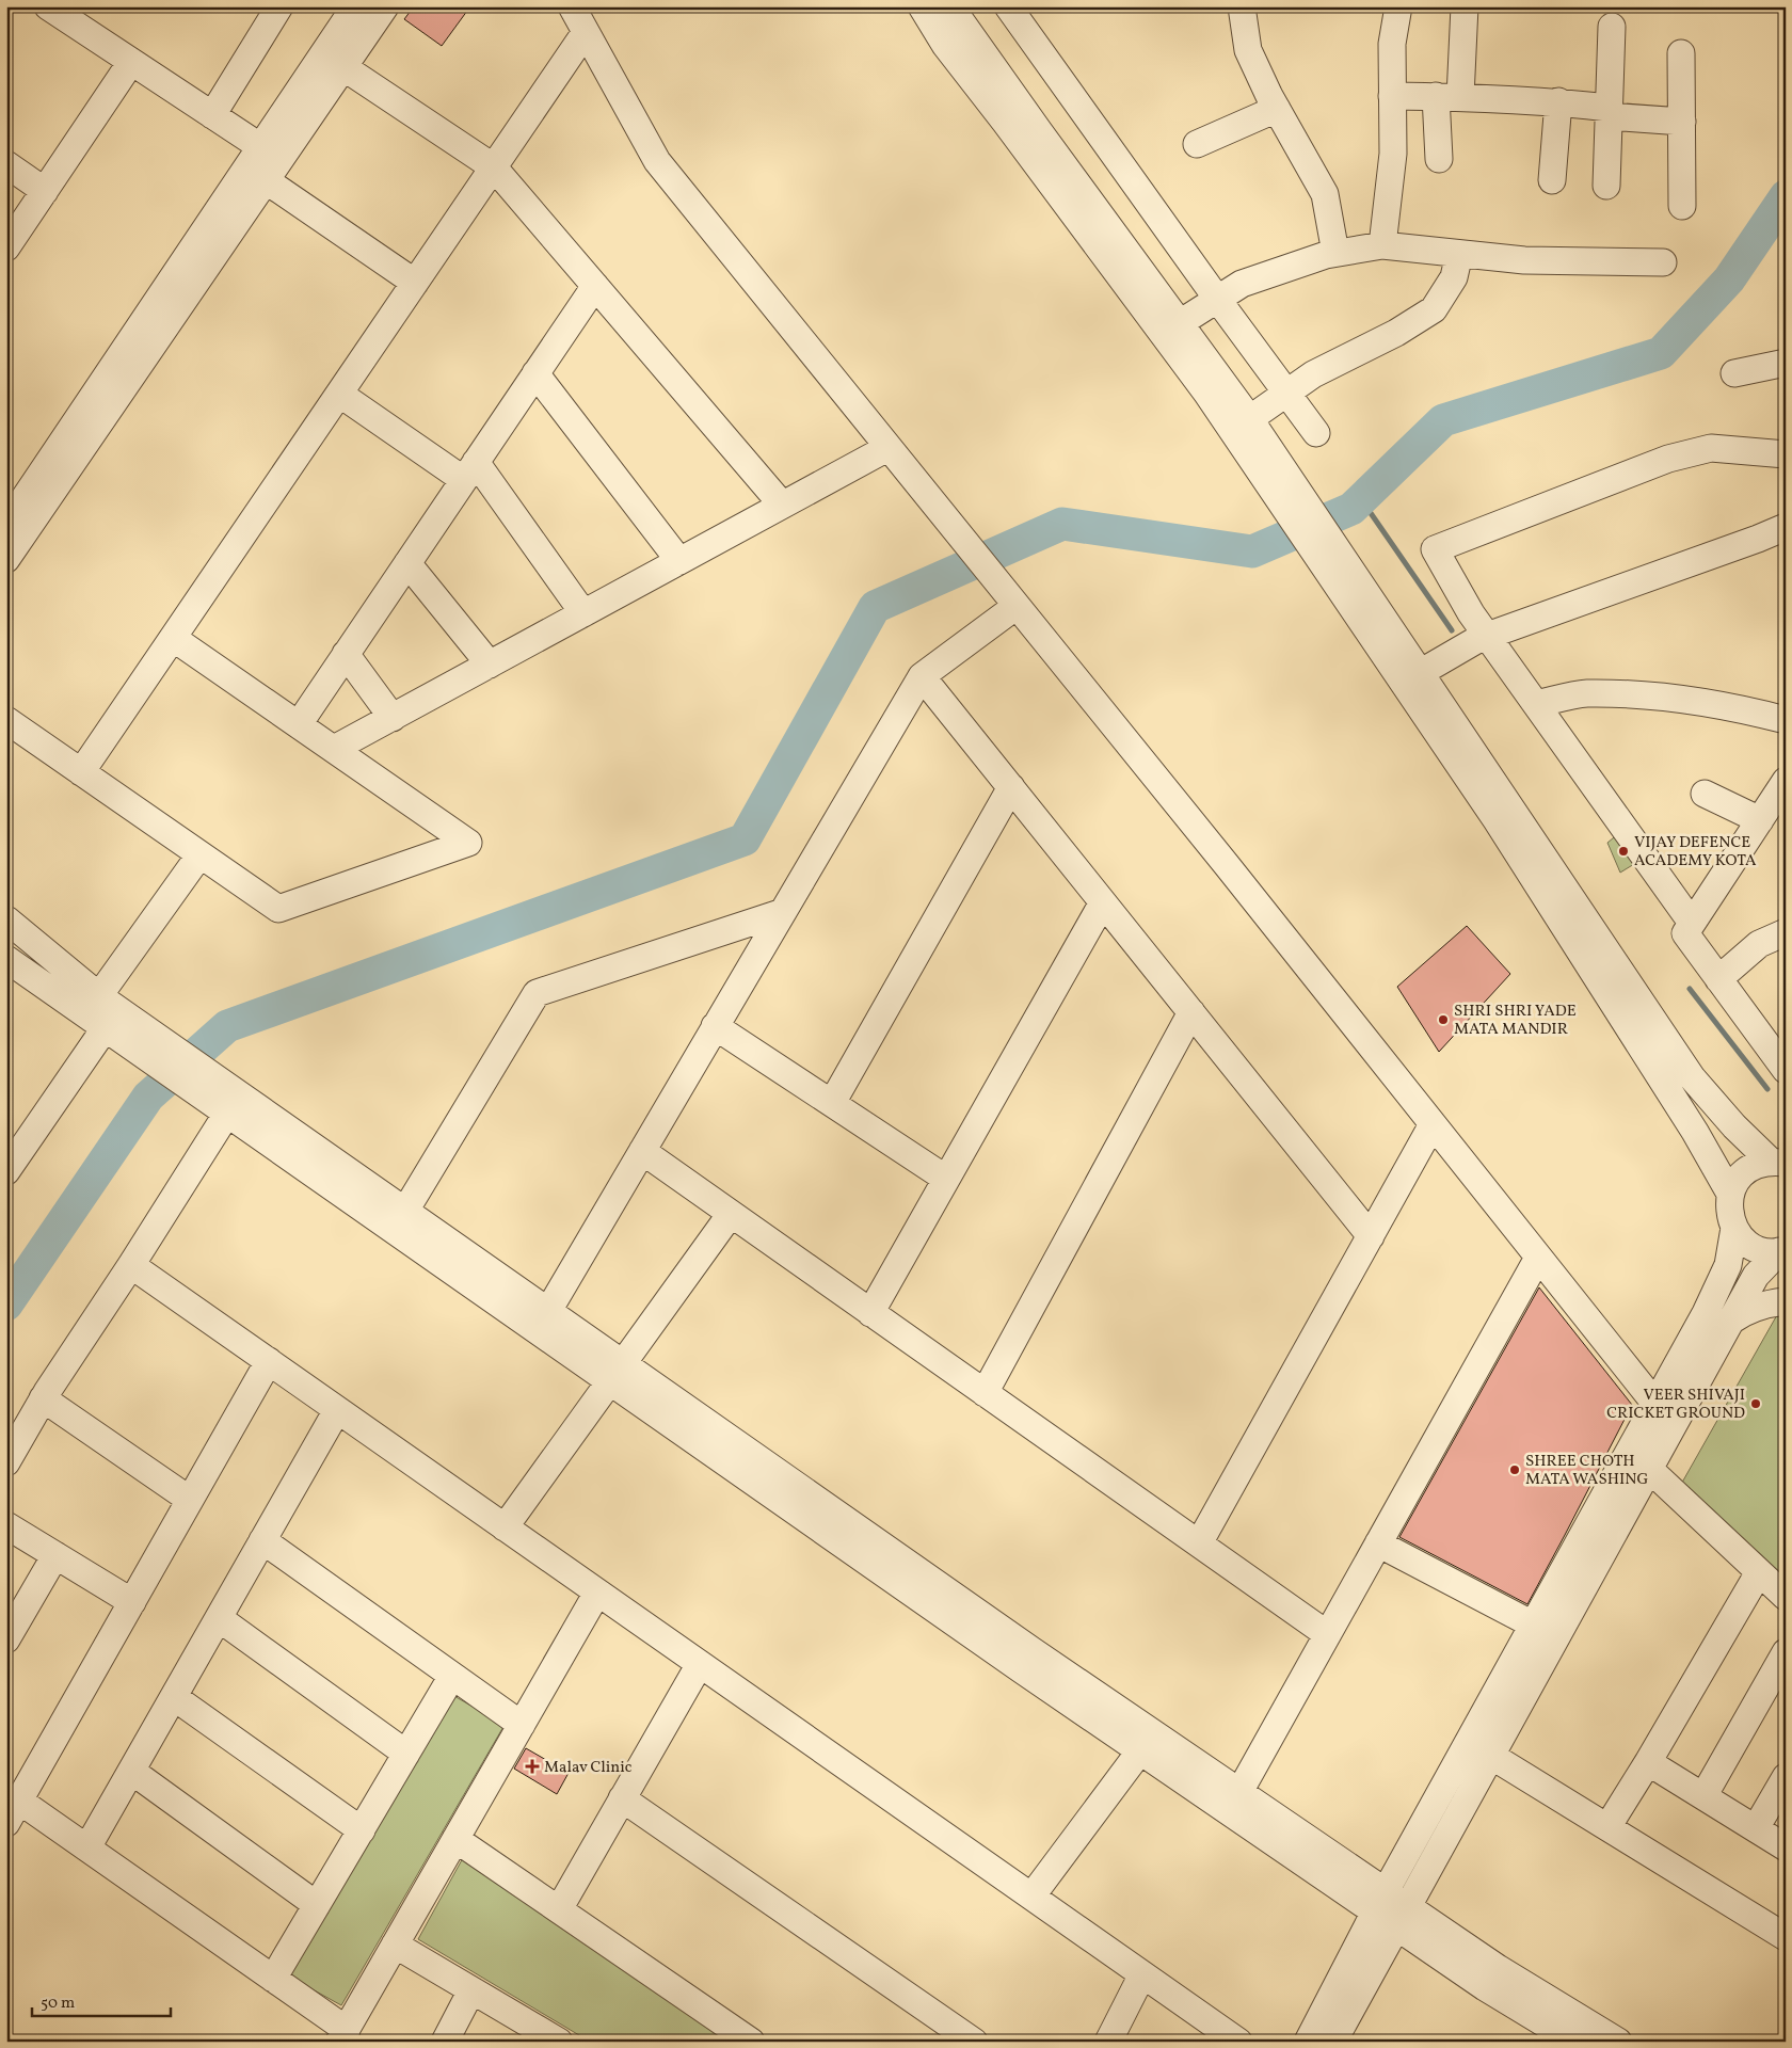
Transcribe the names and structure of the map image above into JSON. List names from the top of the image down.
{
  "places": {
    "other": [
      "VIJAY DEFENCE ACADEMY KOTA",
      "SHRI SHRI YADE MATA MANDIR",
      "VEER SHIVAJI CRICKET GROUND",
      "SHREE CHOTH MATA WASHING"
    ],
    "health": ["Malav Clinic"]
  },
  "scale_bar": "50 m"
}
